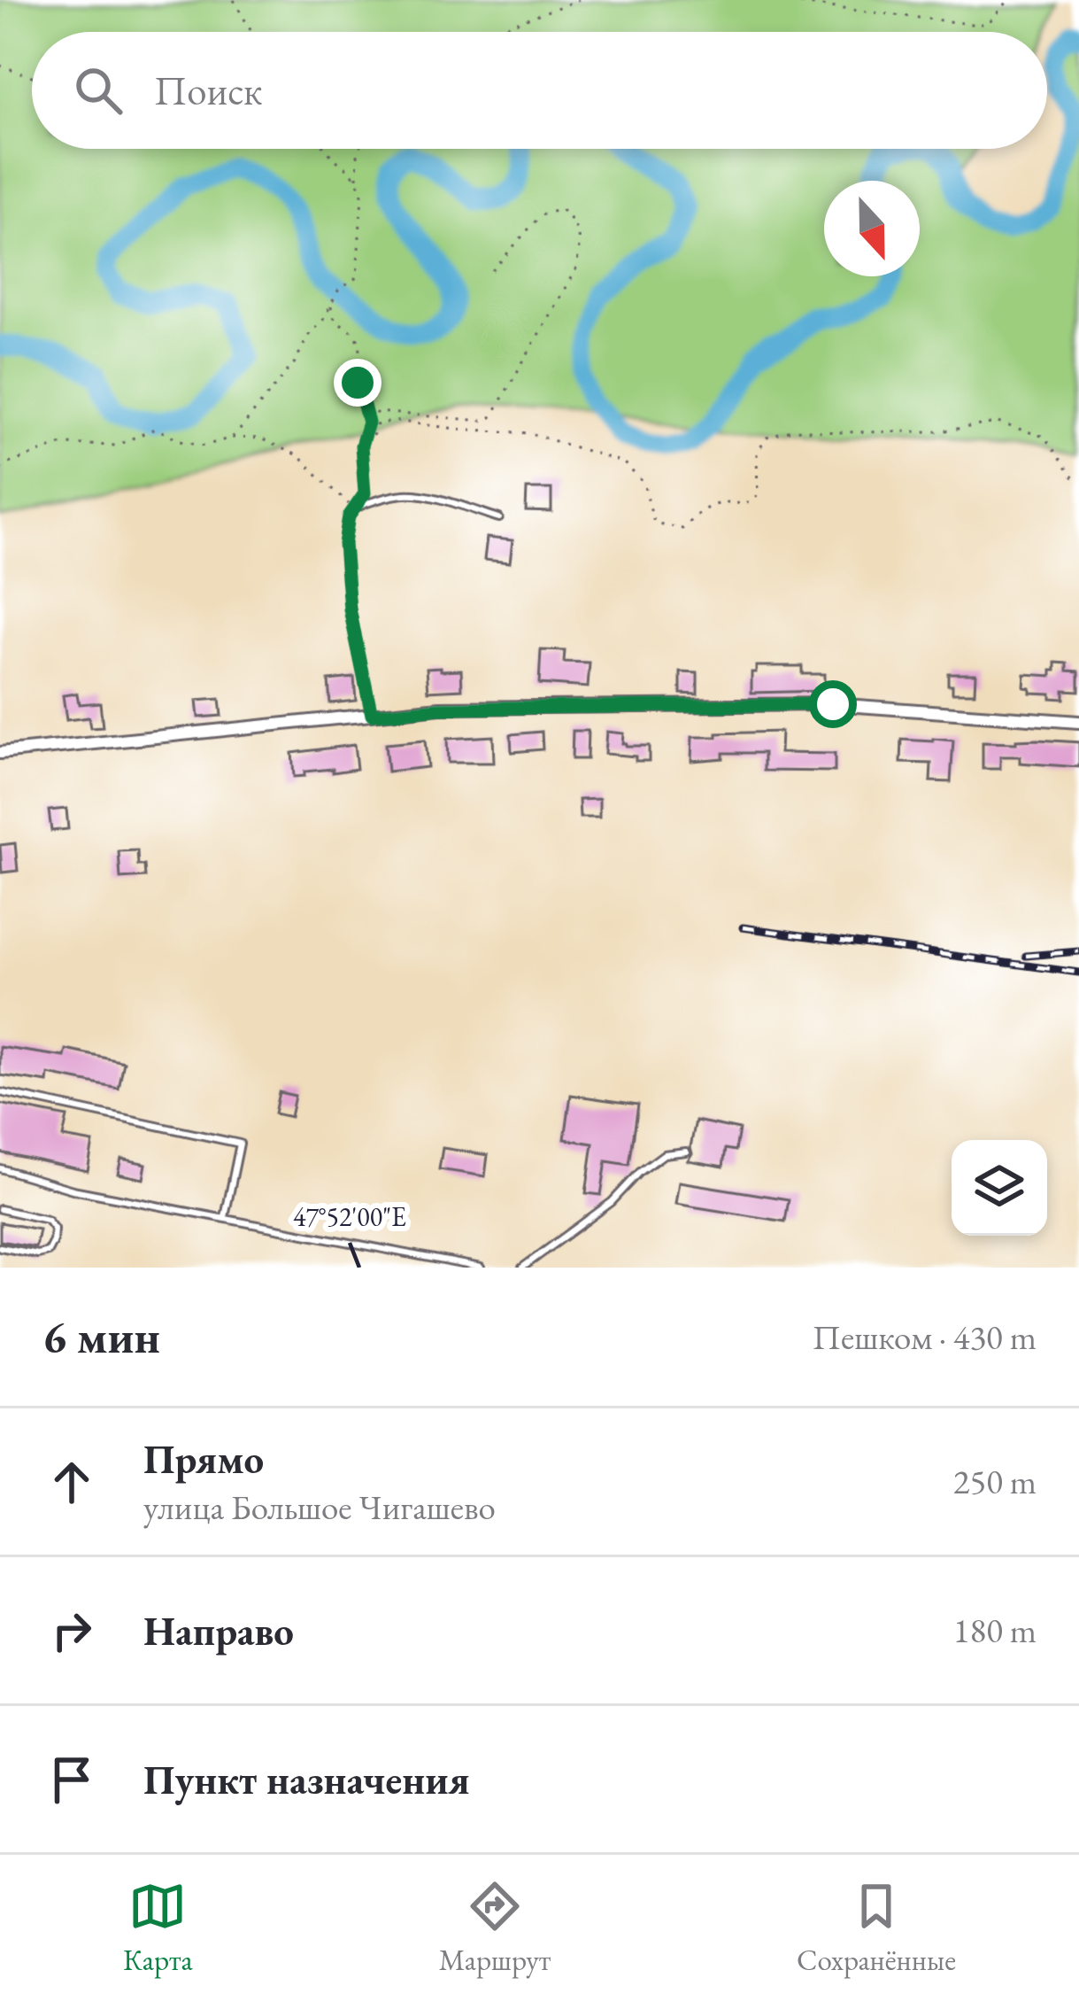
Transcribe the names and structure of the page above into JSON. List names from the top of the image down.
{
  "north": "bottom",
  "page": {
    "search": "Поиск",
    "heading": ["6 мин", "Пешком · 430 m"],
    "list": [
      ["Прямо", "улица Большое Чигашево", "250 m"],
      ["Направо", "180 m"],
      "Пункт назначения"
    ],
    "nav": ["Карта", "Маршрут", "Сохранённые"]
  },
  "coordinates": ["47°52'00\"E"]
}
